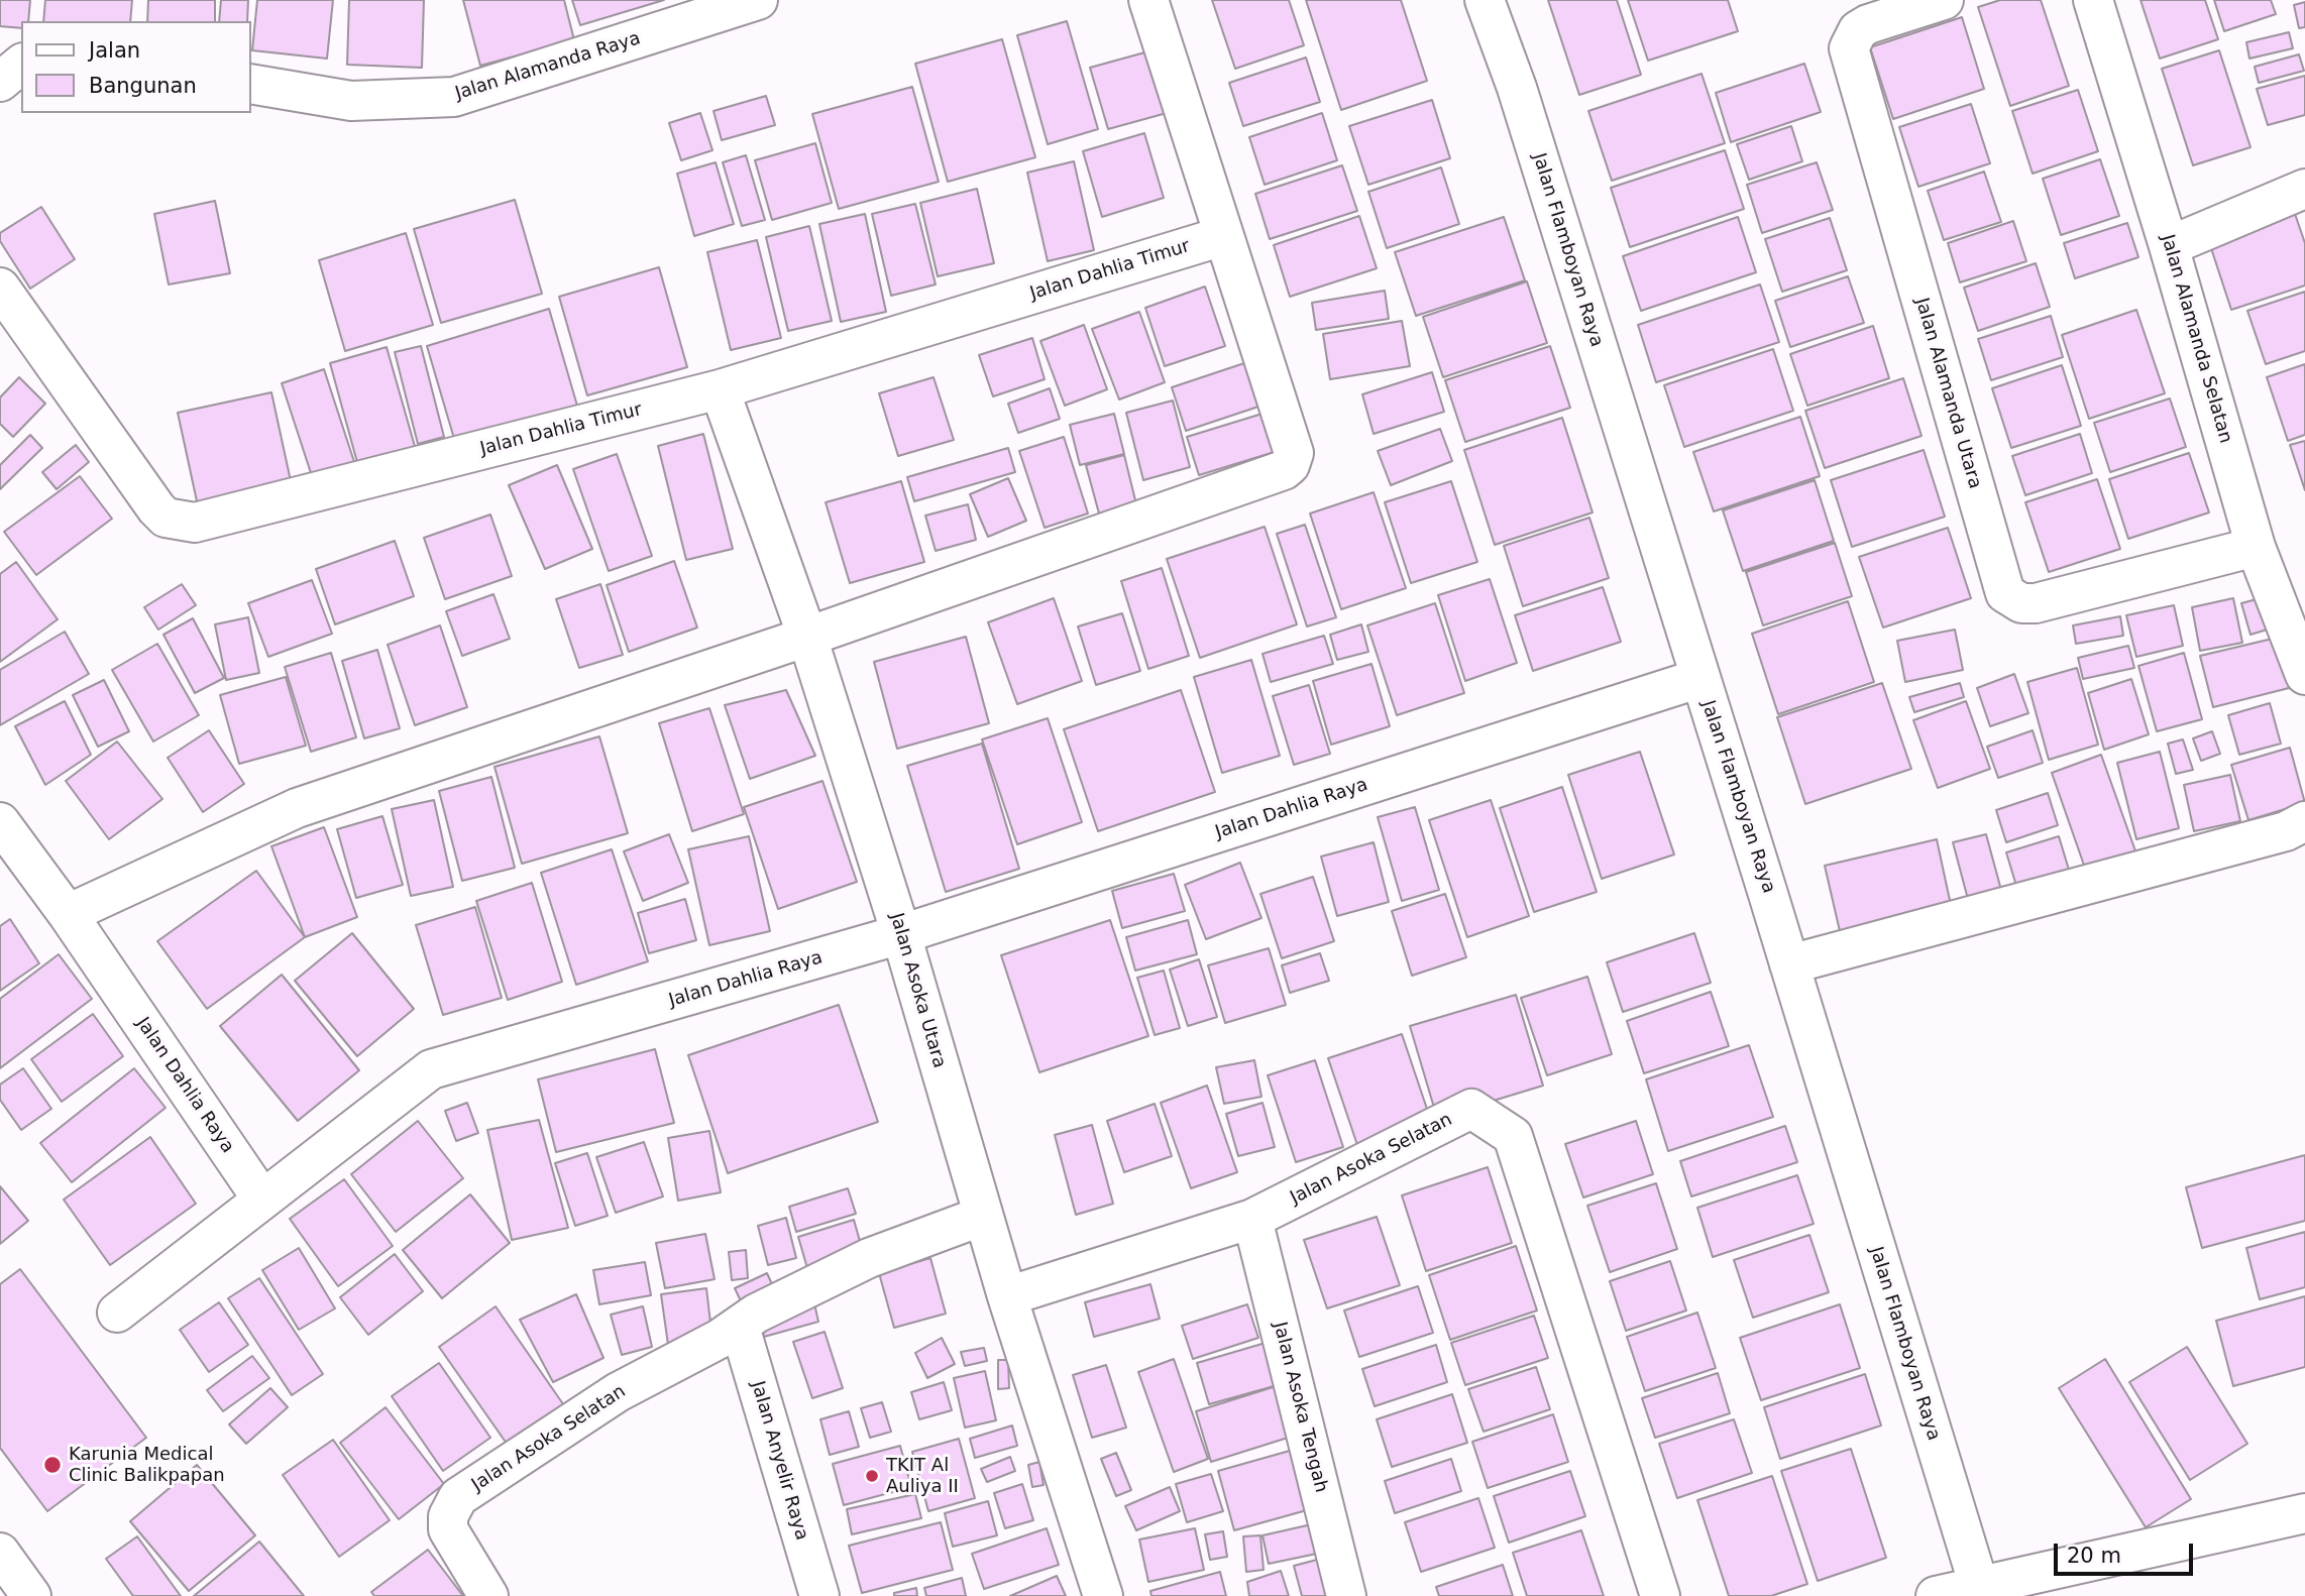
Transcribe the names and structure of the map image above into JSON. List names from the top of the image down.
{
  "streets": {
    "street": [
      "Jalan Alamanda Raya",
      "Jalan Flamboyan Raya",
      "Jalan Dahlia Timur",
      "Jalan Alamanda Selatan",
      "Jalan Alamanda Utara",
      "Jalan Dahlia Raya",
      "Jalan Asoka Utara",
      "Jalan Asoka Selatan",
      "Jalan Asoka Tengah",
      "Jalan Anyelir Raya"
    ]
  },
  "crossings": [
    ["Jalan Flamboyan Raya", "Jalan Dahlia Raya"],
    ["Jalan Dahlia Timur", "Jalan Asoka Utara"],
    ["Jalan Alamanda Selatan", "Jalan Alamanda Utara"],
    ["Jalan Dahlia Raya", "Jalan Asoka Utara"],
    ["Jalan Asoka Utara", "Jalan Asoka Selatan"],
    ["Jalan Asoka Selatan", "Jalan Asoka Tengah"],
    ["Jalan Asoka Selatan", "Jalan Anyelir Raya"]
  ],
  "places": ["Karunia Medical Clinic Balikpapan", "TKIT Al Auliya II"],
  "legend": ["Jalan", "Bangunan"],
  "scale_bar": "20 m"
}
